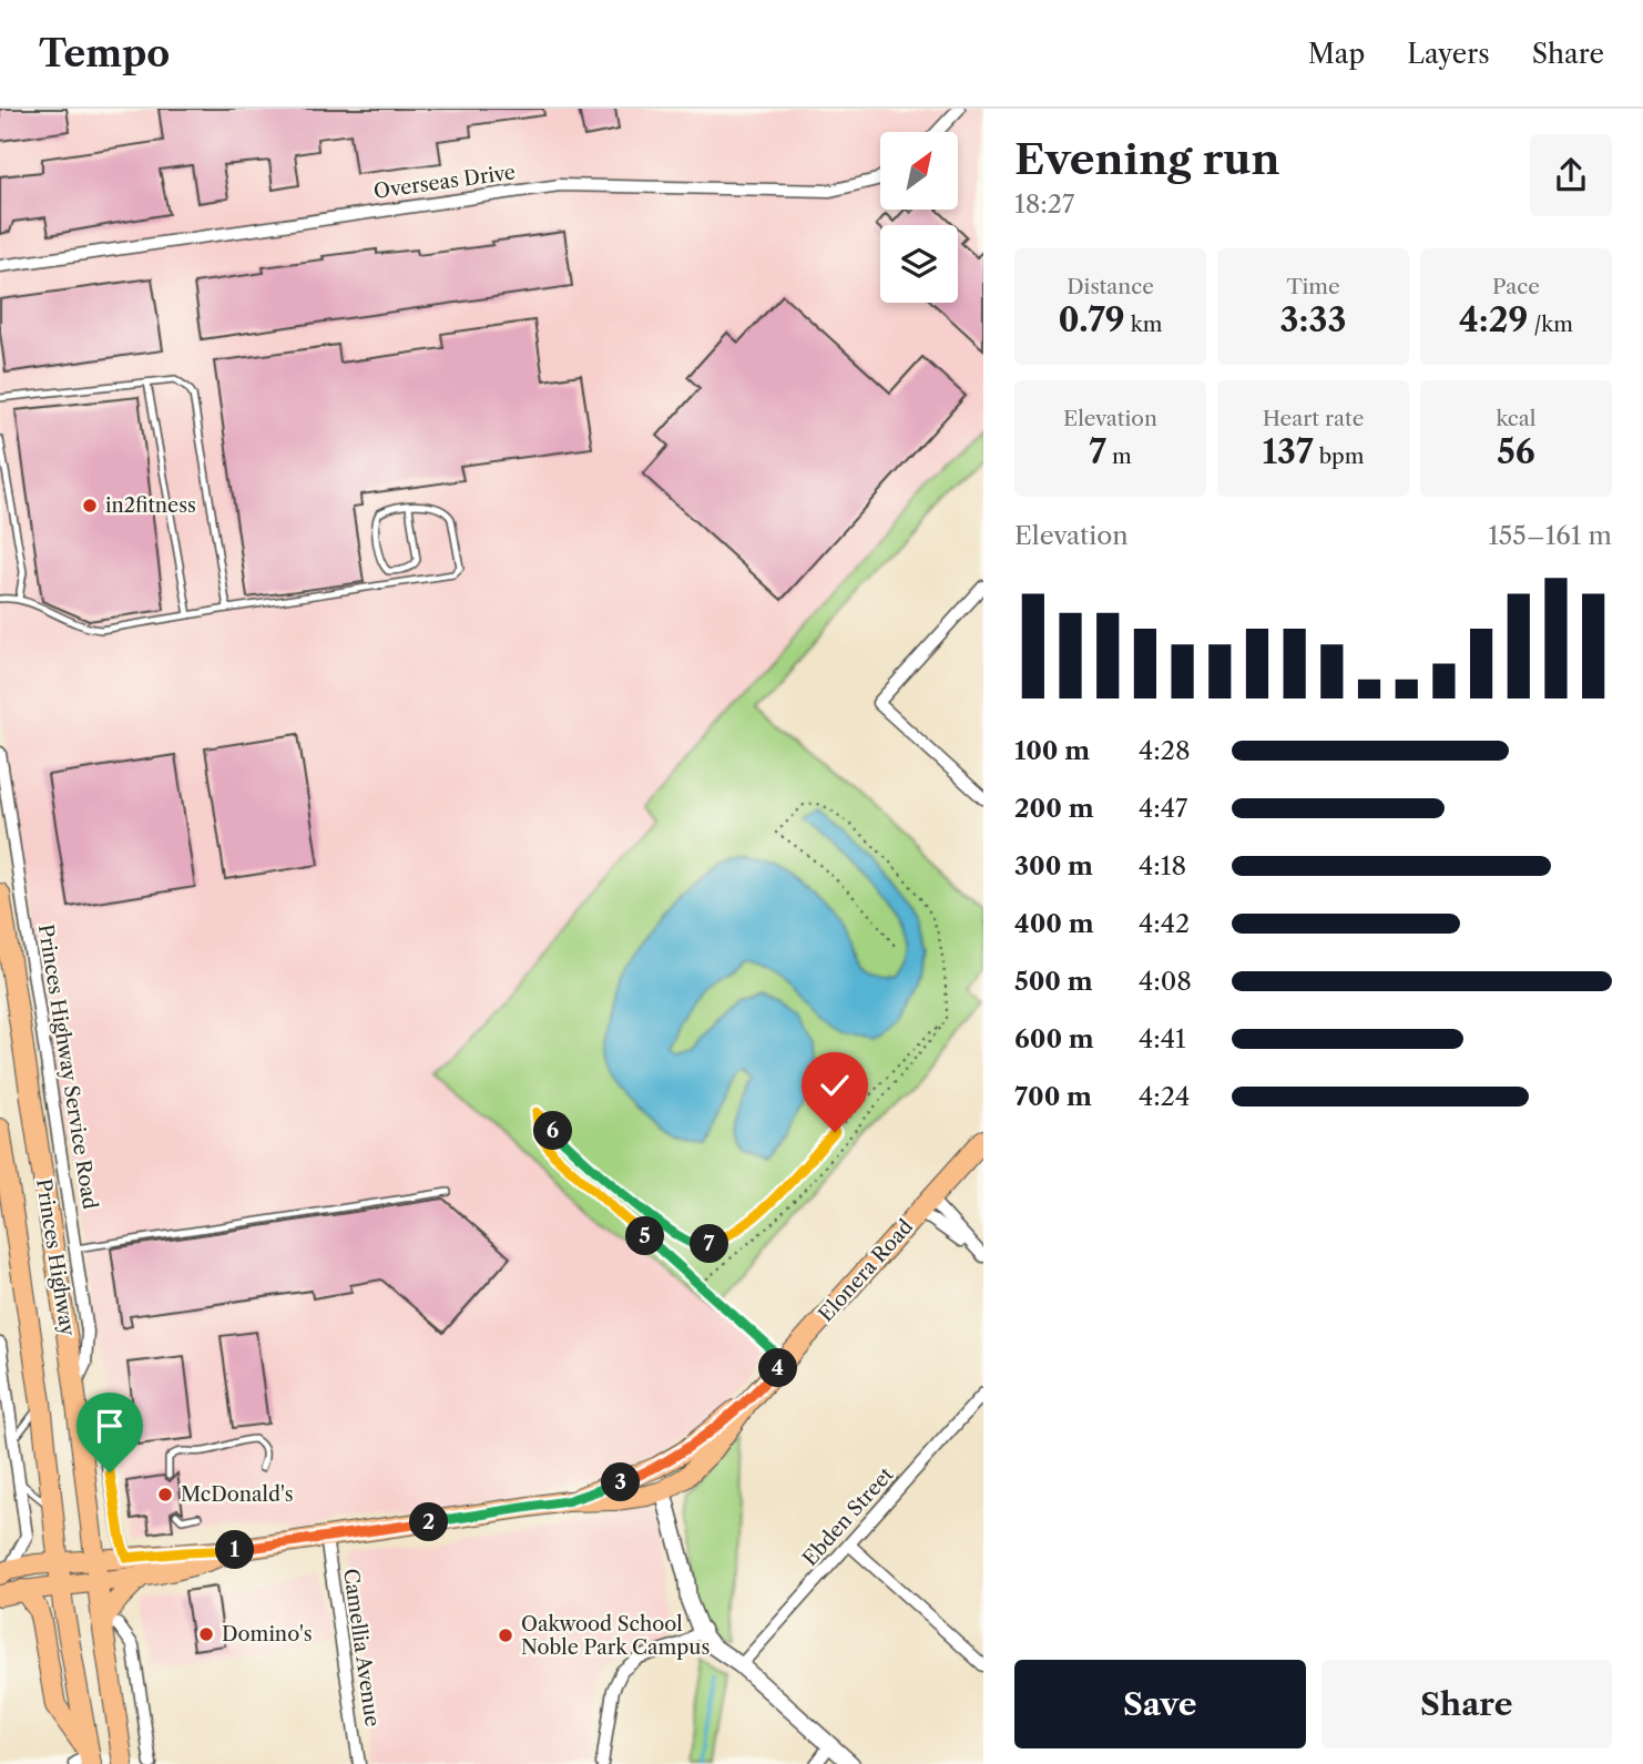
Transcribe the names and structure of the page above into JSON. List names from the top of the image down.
{
  "streets": {
    "main road": ["Princes Highway", "Elonera Road"],
    "street": [
      "Overseas Drive",
      "Princes Highway Service Road",
      "Ebden Street",
      "Camellia Avenue"
    ]
  },
  "crossings": [
    ["Princes Highway Service Road", "Princes Highway"],
    ["Princes Highway", "Elonera Road"],
    ["Elonera Road", "Camellia Avenue"]
  ],
  "places": [
    "in2fitness",
    "McDonald's",
    "Domino's",
    "Oakwood School Noble Park Campus"
  ],
  "north": "top right",
  "page": {
    "header": "Tempo",
    "nav": ["Map", "Layers", "Share"],
    "heading": ["Evening run", "18:27"],
    "stats": [
      ["Distance", "0.79 km"],
      ["Time", "3:33"],
      ["Pace", "4:29 /km"],
      ["Elevation", "7 m"],
      ["Heart rate", "137 bpm"],
      ["kcal", "56"]
    ],
    "chart": ["Elevation", "155–161 m"],
    "list": [
      {
        "name": "100 m",
        "note": "4:28"
      },
      {
        "name": "200 m",
        "note": "4:47"
      },
      {
        "name": "300 m",
        "note": "4:18"
      },
      {
        "name": "400 m",
        "note": "4:42"
      },
      {
        "name": "500 m",
        "note": "4:08"
      },
      {
        "name": "600 m",
        "note": "4:41"
      },
      {
        "name": "700 m",
        "note": "4:24"
      }
    ],
    "pins": [
      "6",
      "5",
      "7",
      "4",
      "3",
      "2",
      "1"
    ],
    "buttons": ["Save", "Share"]
  }
}
